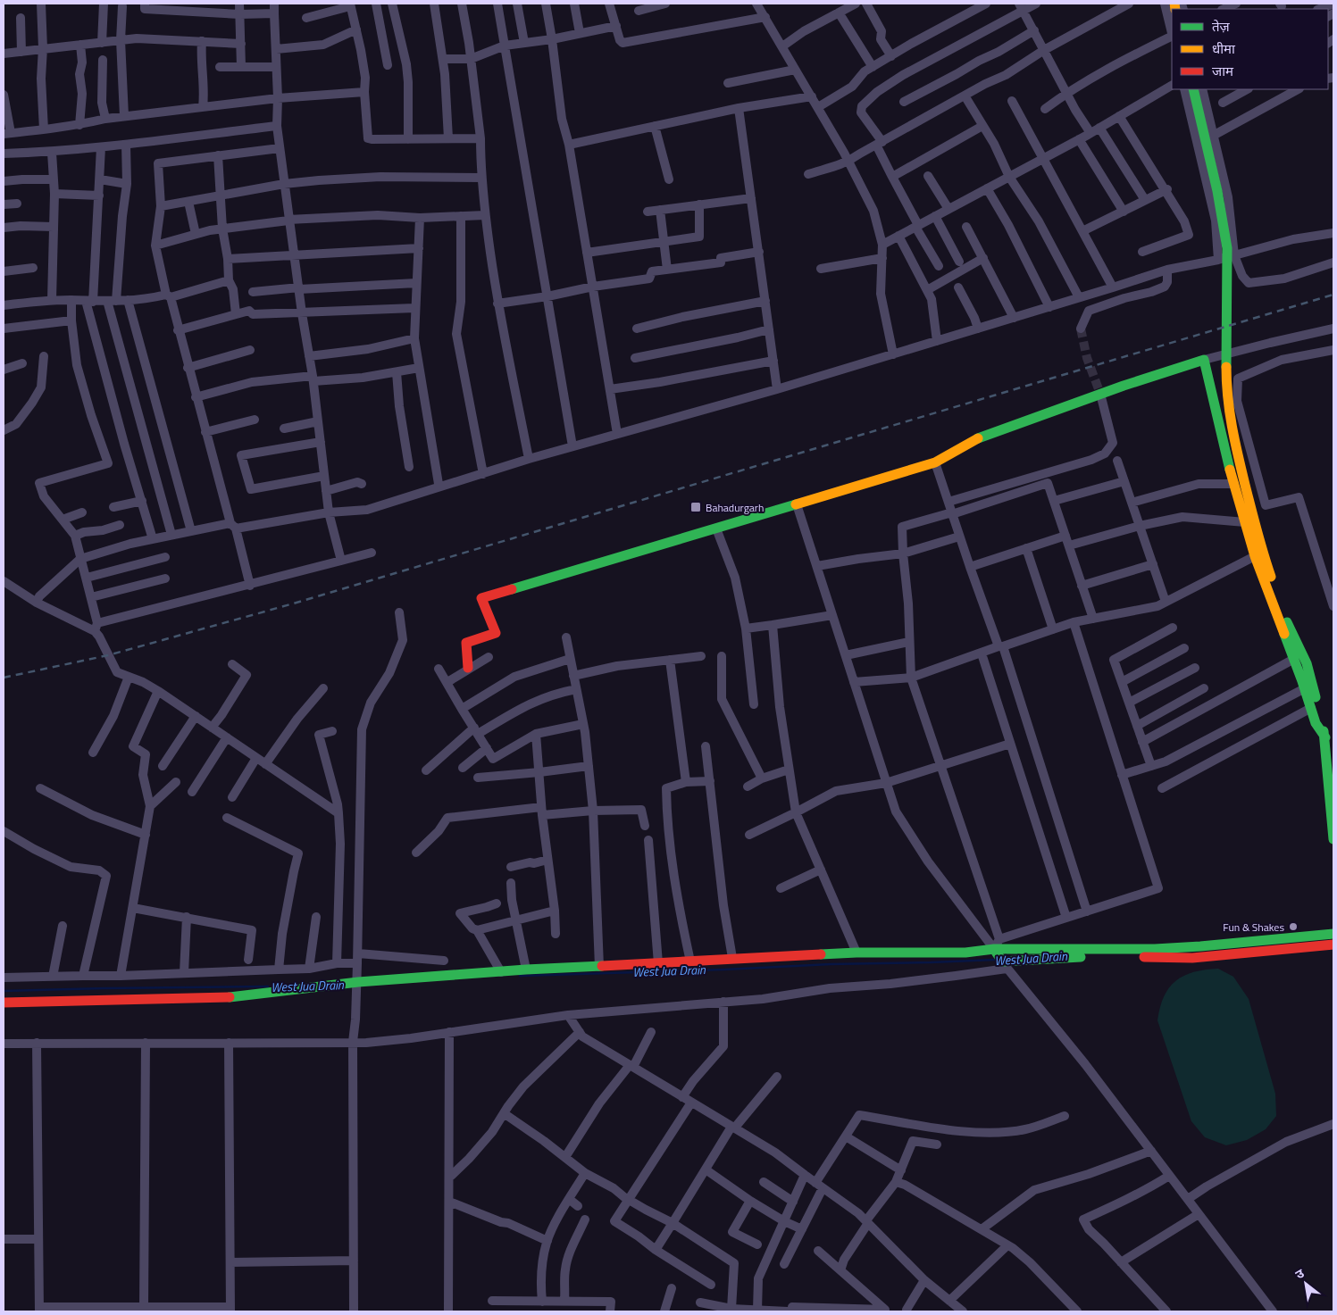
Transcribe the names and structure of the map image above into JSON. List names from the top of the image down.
{
  "water": ["West Jua Drain"],
  "places": {
    "transit": ["Bahadurgarh"],
    "other": ["Fun & Shakes"]
  },
  "legend": ["तेज़", "धीमा", "जाम"],
  "north": "top left"
}
